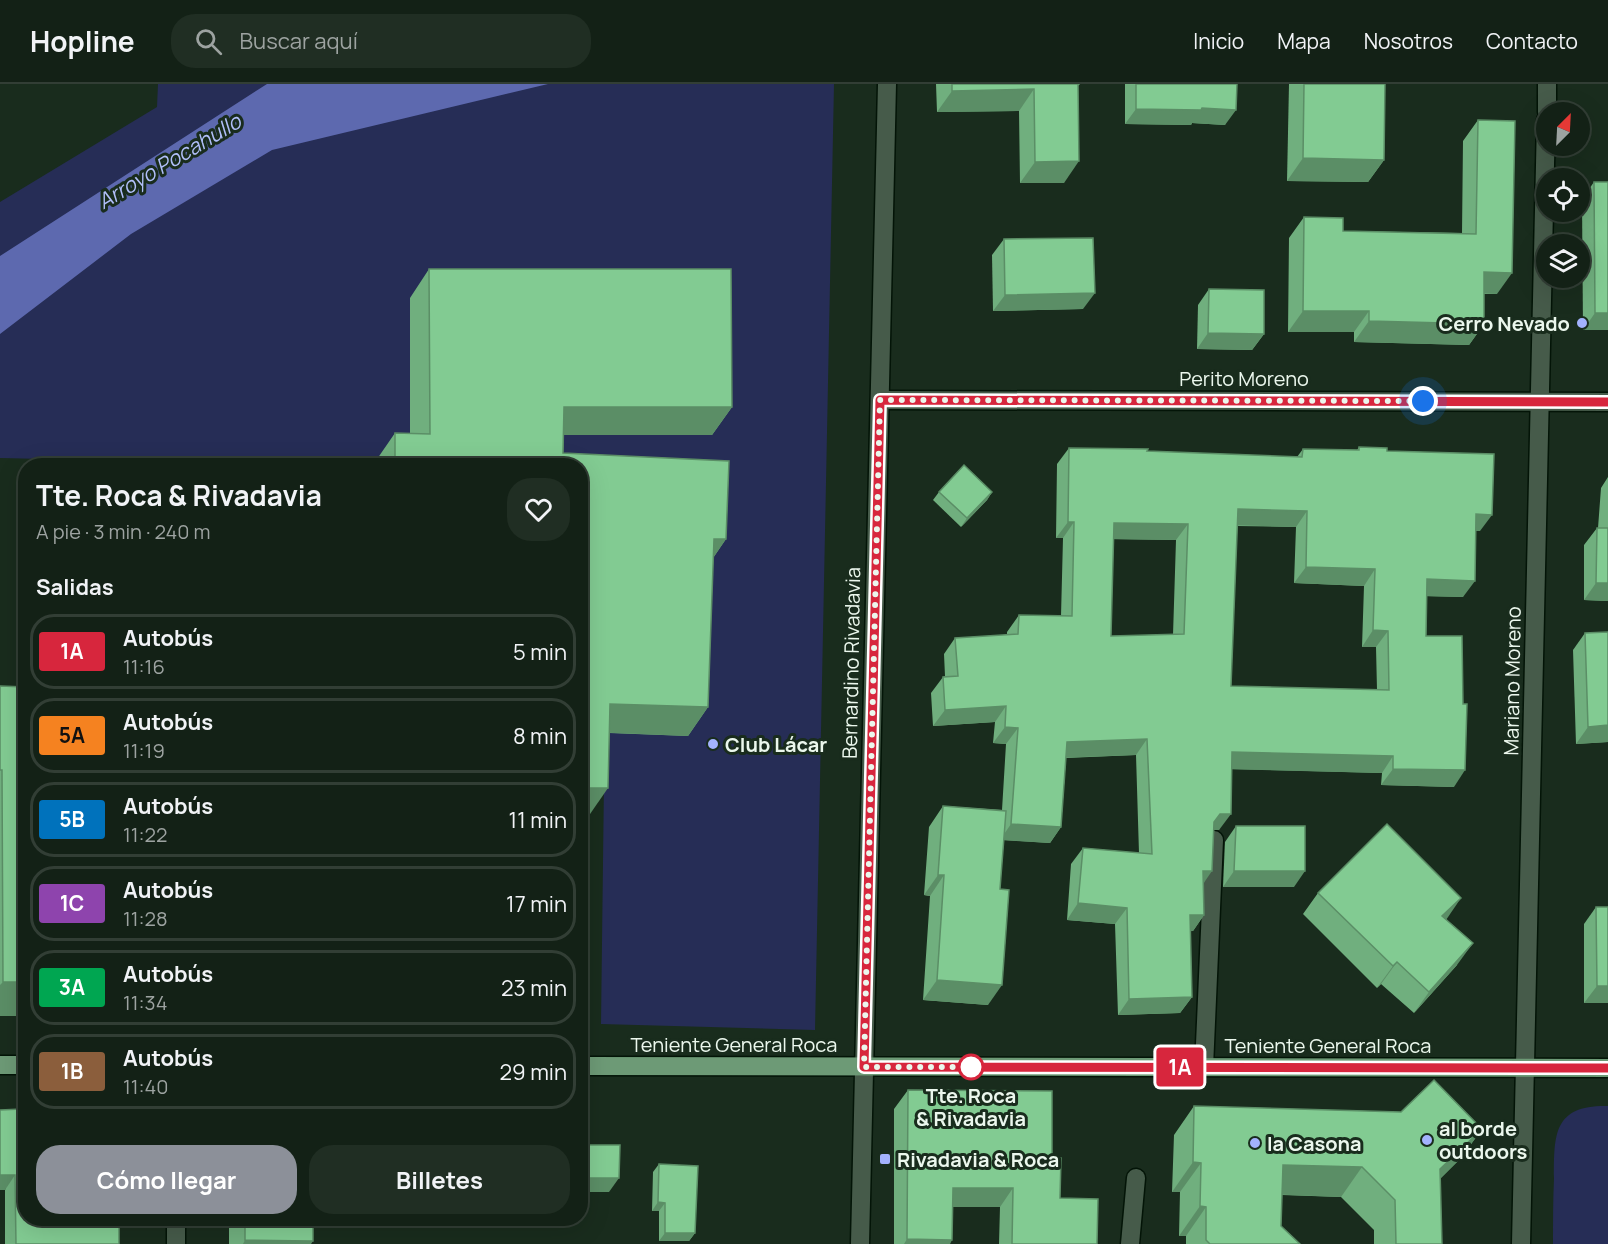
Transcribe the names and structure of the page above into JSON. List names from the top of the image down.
{
  "streets": {
    "main road": ["Teniente General Roca"],
    "street": ["Perito Moreno", "Bernardino Rivadavia", "Mariano Moreno"]
  },
  "crossings": [
    ["Perito Moreno", "Bernardino Rivadavia"],
    ["Perito Moreno", "Mariano Moreno"],
    ["Bernardino Rivadavia", "Teniente General Roca"],
    ["Mariano Moreno", "Teniente General Roca"]
  ],
  "water": ["Arroyo Pocahullo"],
  "places": {
    "other": [
      "Cerro Nevado",
      "Club Lácar",
      "Tte. Roca & Rivadavia",
      "al borde outdoors",
      "la Casona"
    ],
    "transit": ["Rivadavia & Roca"]
  },
  "lines": ["bus line 1A"],
  "north": "top right",
  "page": {
    "header": "Hopline",
    "search": "Buscar aquí",
    "nav": [
      "Inicio",
      "Mapa",
      "Nosotros",
      "Contacto"
    ],
    "on_map": "1A",
    "heading": [
      ["Tte. Roca & Rivadavia", "A pie · 3 min · 240 m"],
      "Salidas"
    ],
    "list": [
      {
        "mark": "1A",
        "name": "Autobús",
        "note": "11:16",
        "value": "5 min"
      },
      {
        "mark": "5A",
        "name": "Autobús",
        "note": "11:19",
        "value": "8 min"
      },
      {
        "mark": "5B",
        "name": "Autobús",
        "note": "11:22",
        "value": "11 min"
      },
      {
        "mark": "1C",
        "name": "Autobús",
        "note": "11:28",
        "value": "17 min"
      },
      {
        "mark": "3A",
        "name": "Autobús",
        "note": "11:34",
        "value": "23 min"
      },
      {
        "mark": "1B",
        "name": "Autobús",
        "note": "11:40",
        "value": "29 min"
      }
    ],
    "buttons": ["Cómo llegar", "Billetes"]
  }
}
